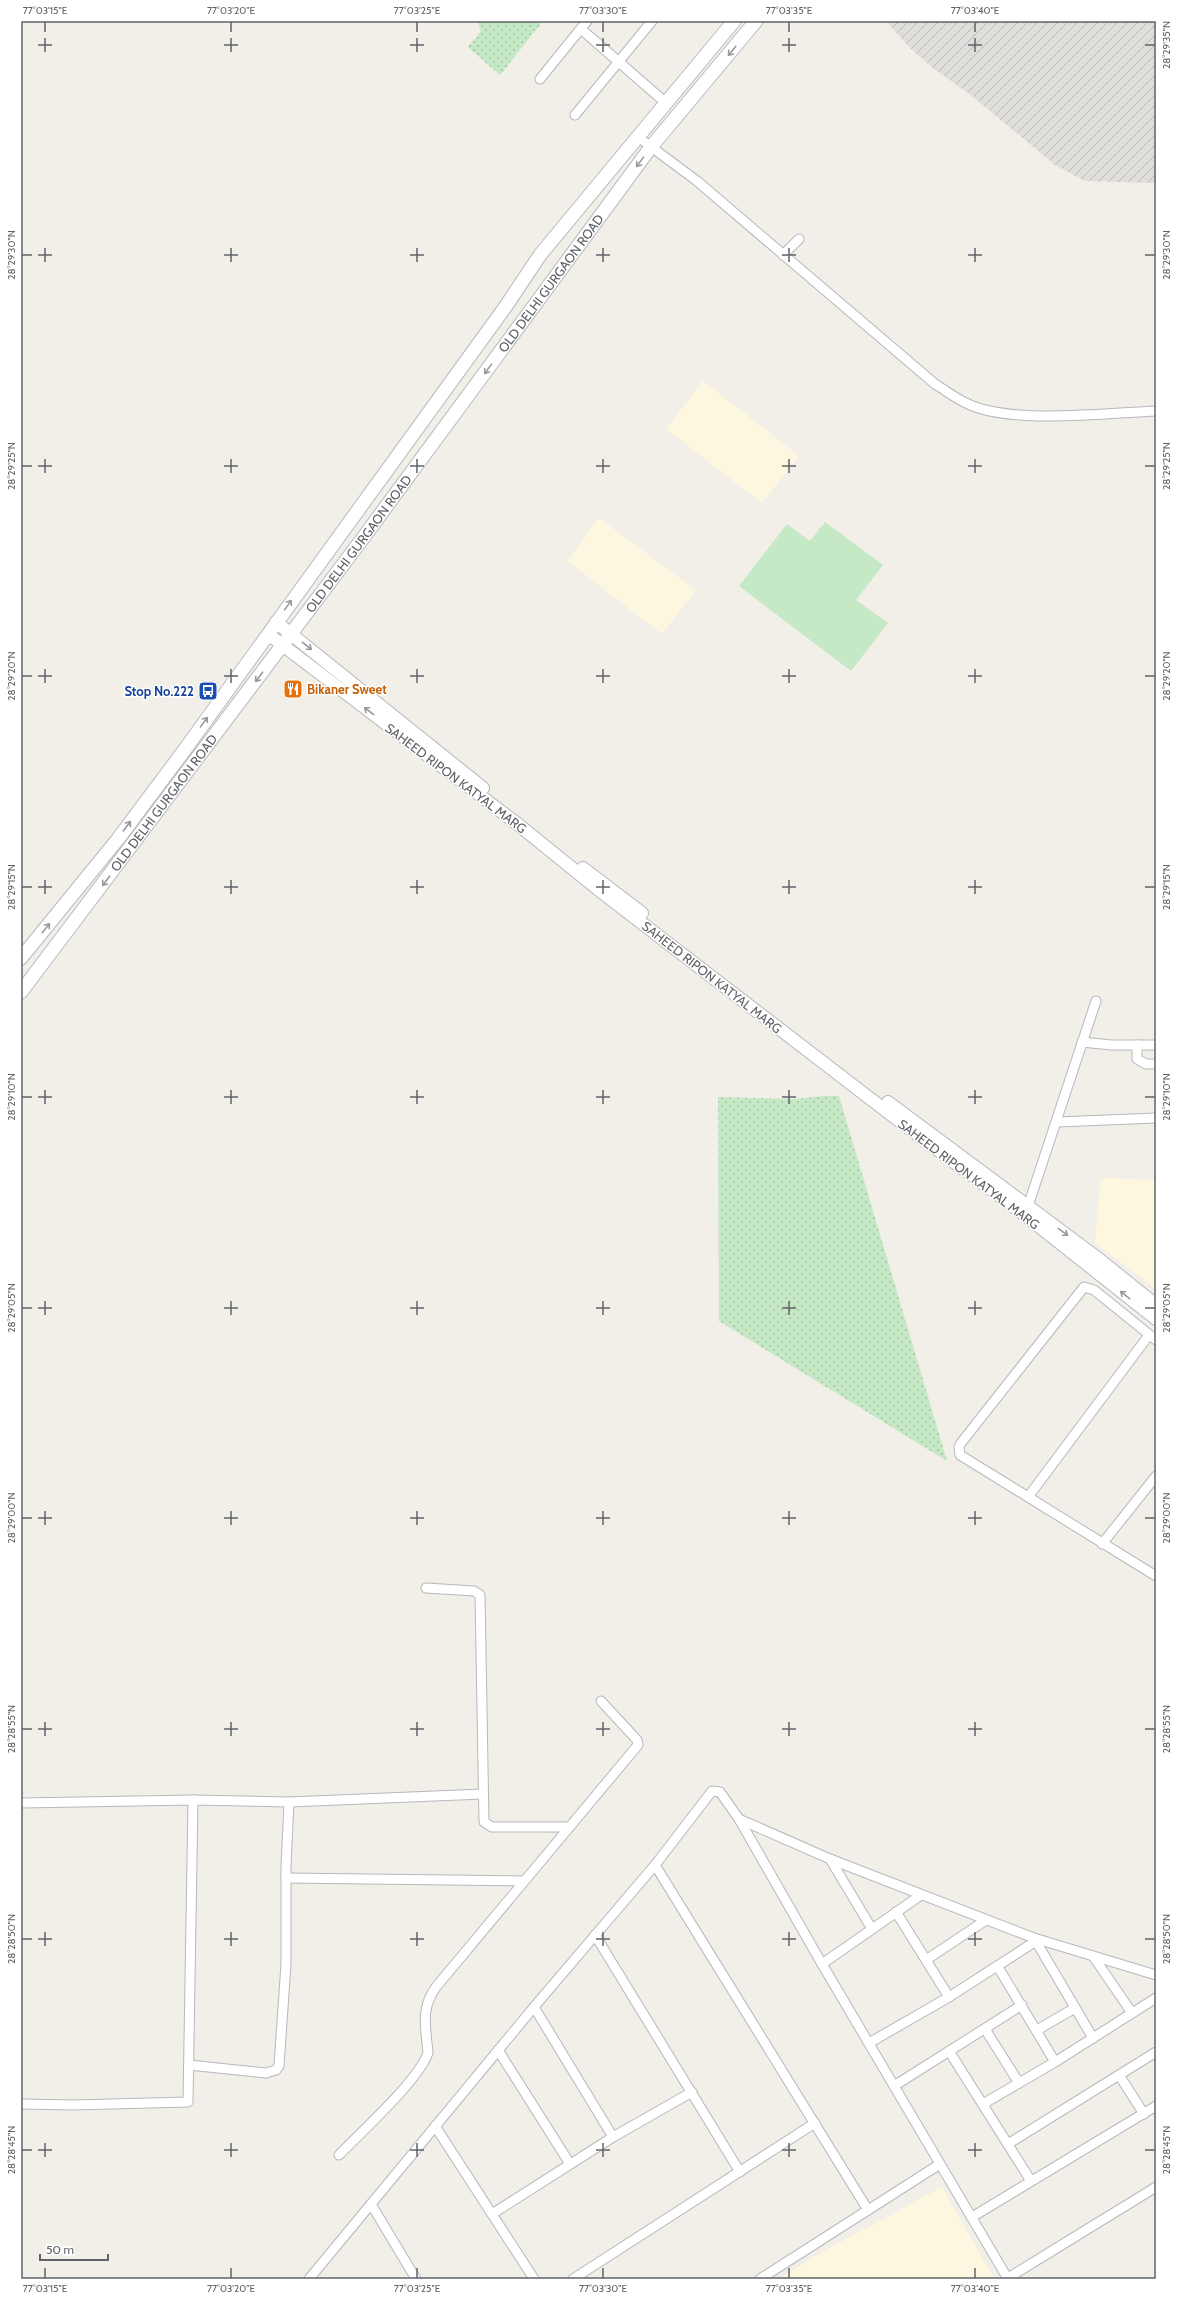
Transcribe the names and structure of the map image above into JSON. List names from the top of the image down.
{
  "streets": {
    "main road": ["OLD DELHI GURGAON ROAD"],
    "street": ["SAHEED RIPON KATYAL MARG"]
  },
  "crossings": [
    ["OLD DELHI GURGAON ROAD", "SAHEED RIPON KATYAL MARG"]
  ],
  "places": {
    "restaurant": ["Bikaner Sweet"],
    "bus stop": ["Stop No.222"]
  },
  "scale_bar": "50 m",
  "coordinates": [
    "77°03'15\"E",
    "77°03'20\"E",
    "77°03'25\"E",
    "77°03'30\"E",
    "77°03'35\"E",
    "77°03'40\"E",
    "28°29'35\"N",
    "28°29'30\"N",
    "28°29'25\"N",
    "28°29'20\"N",
    "28°29'15\"N",
    "28°29'10\"N",
    "28°29'05\"N",
    "28°29'00\"N",
    "28°28'55\"N",
    "28°28'50\"N",
    "28°28'45\"N"
  ]
}
